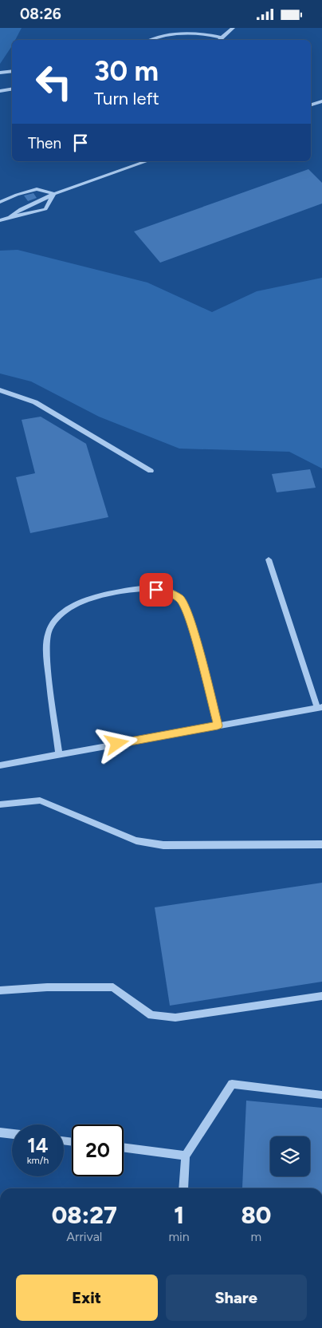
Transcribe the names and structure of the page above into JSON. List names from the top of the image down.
{
  "page": {
    "status": "08:26",
    "turn": ["30 m", "Turn left"],
    "then": "Then",
    "speed": "14 km/h",
    "limit": "20",
    "eta": [
      "08:27",
      "Arrival",
      "1",
      "min",
      "80",
      "m"
    ],
    "buttons": ["Exit", "Share"]
  }
}
